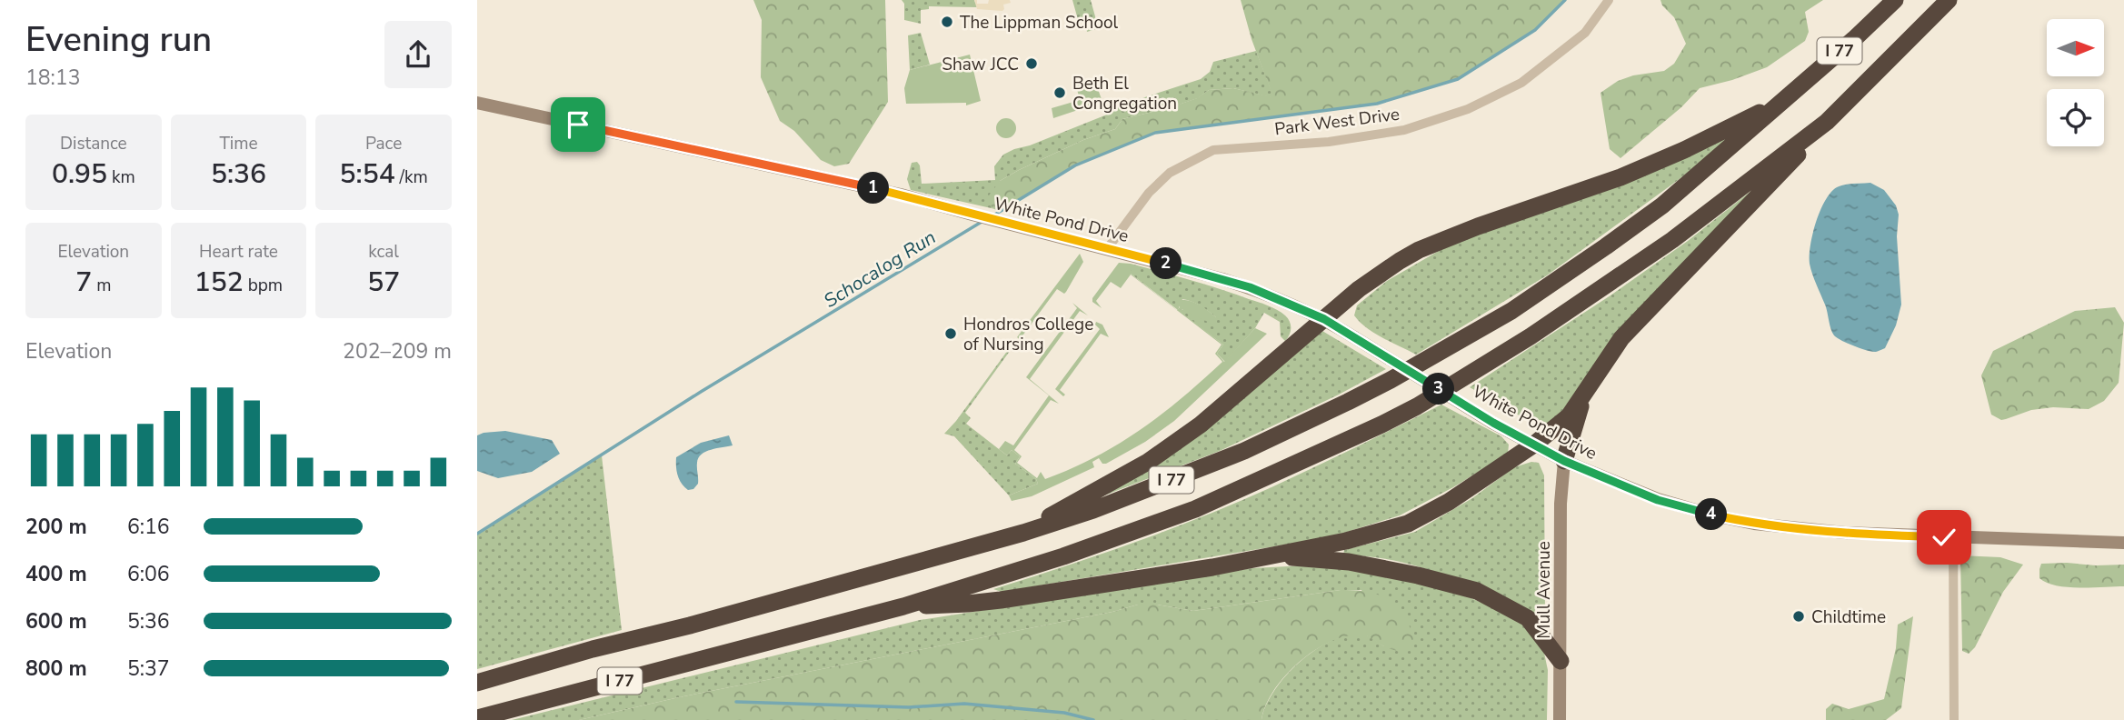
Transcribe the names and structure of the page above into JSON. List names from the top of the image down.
{
  "streets": {
    "highway": ["I 77"],
    "street": ["Park West Drive", "White Pond Drive", "Mull Avenue"]
  },
  "crossings": [
    ["Park West Drive", "White Pond Drive"],
    ["White Pond Drive", "Mull Avenue"]
  ],
  "water": ["Schocalog Run"],
  "places": [
    "The Lippman School",
    "Shaw JCC",
    "Beth El Congregation",
    "Hondros College of Nursing",
    "Childtime"
  ],
  "north": "right",
  "page": {
    "heading": ["Evening run", "18:13"],
    "stats": [
      ["Distance", "0.95 km"],
      ["Time", "5:36"],
      ["Pace", "5:54 /km"],
      ["Elevation", "7 m"],
      ["Heart rate", "152 bpm"],
      ["kcal", "57"]
    ],
    "pins": [
      "1",
      "2",
      "3",
      "4"
    ],
    "chart": ["Elevation", "202–209 m"],
    "list": [
      {
        "name": "200 m",
        "note": "6:16"
      },
      {
        "name": "400 m",
        "note": "6:06"
      },
      {
        "name": "600 m",
        "note": "5:36"
      },
      {
        "name": "800 m",
        "note": "5:37"
      }
    ]
  }
}
